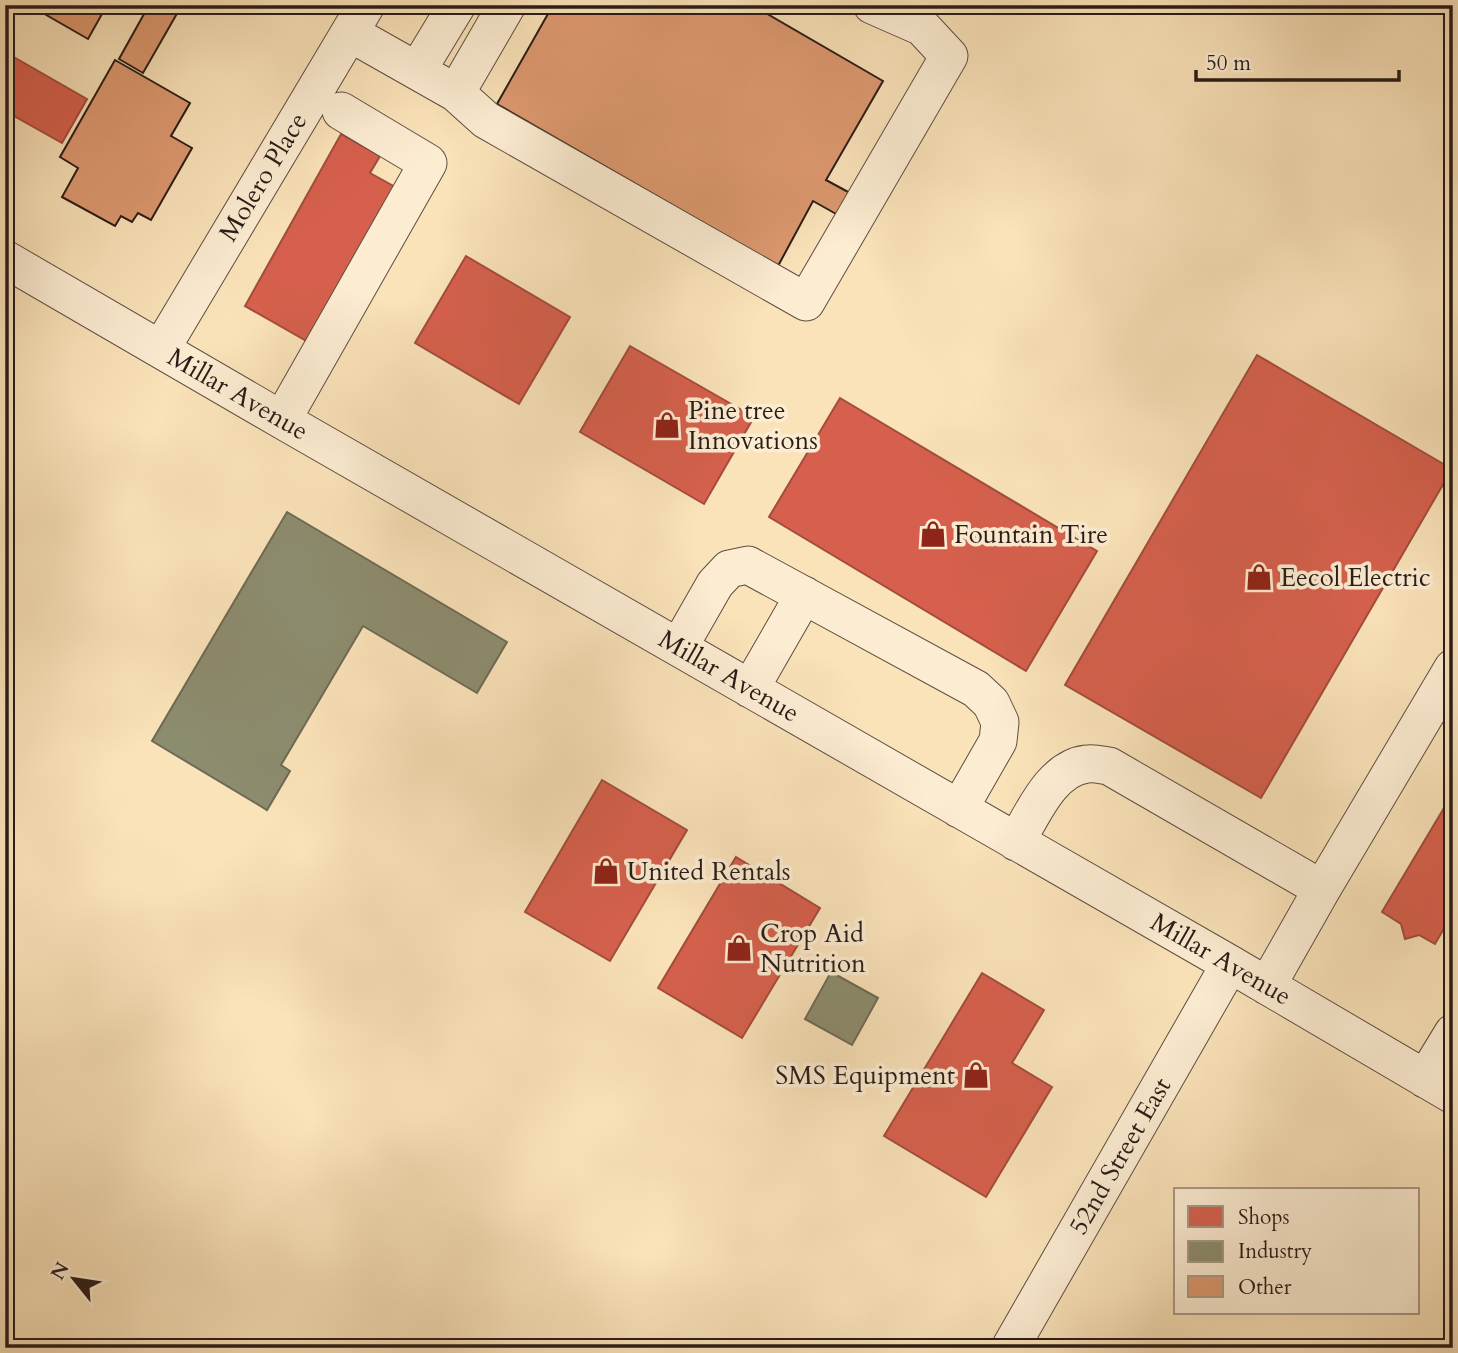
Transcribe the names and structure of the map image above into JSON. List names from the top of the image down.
{
  "streets": {
    "street": ["Molero Place", "Millar Avenue", "52nd Street East"]
  },
  "crossings": [
    ["Molero Place", "Millar Avenue"],
    ["Millar Avenue", "52nd Street East"]
  ],
  "places": {
    "shop": [
      "Pine tree Innovations",
      "Fountain Tire",
      "Eecol Electric",
      "United Rentals",
      "Crop Aid Nutrition",
      "SMS Equipment"
    ]
  },
  "legend": ["Shops", "Industry", "Other"],
  "scale_bar": "50 m",
  "north": "top left"
}
